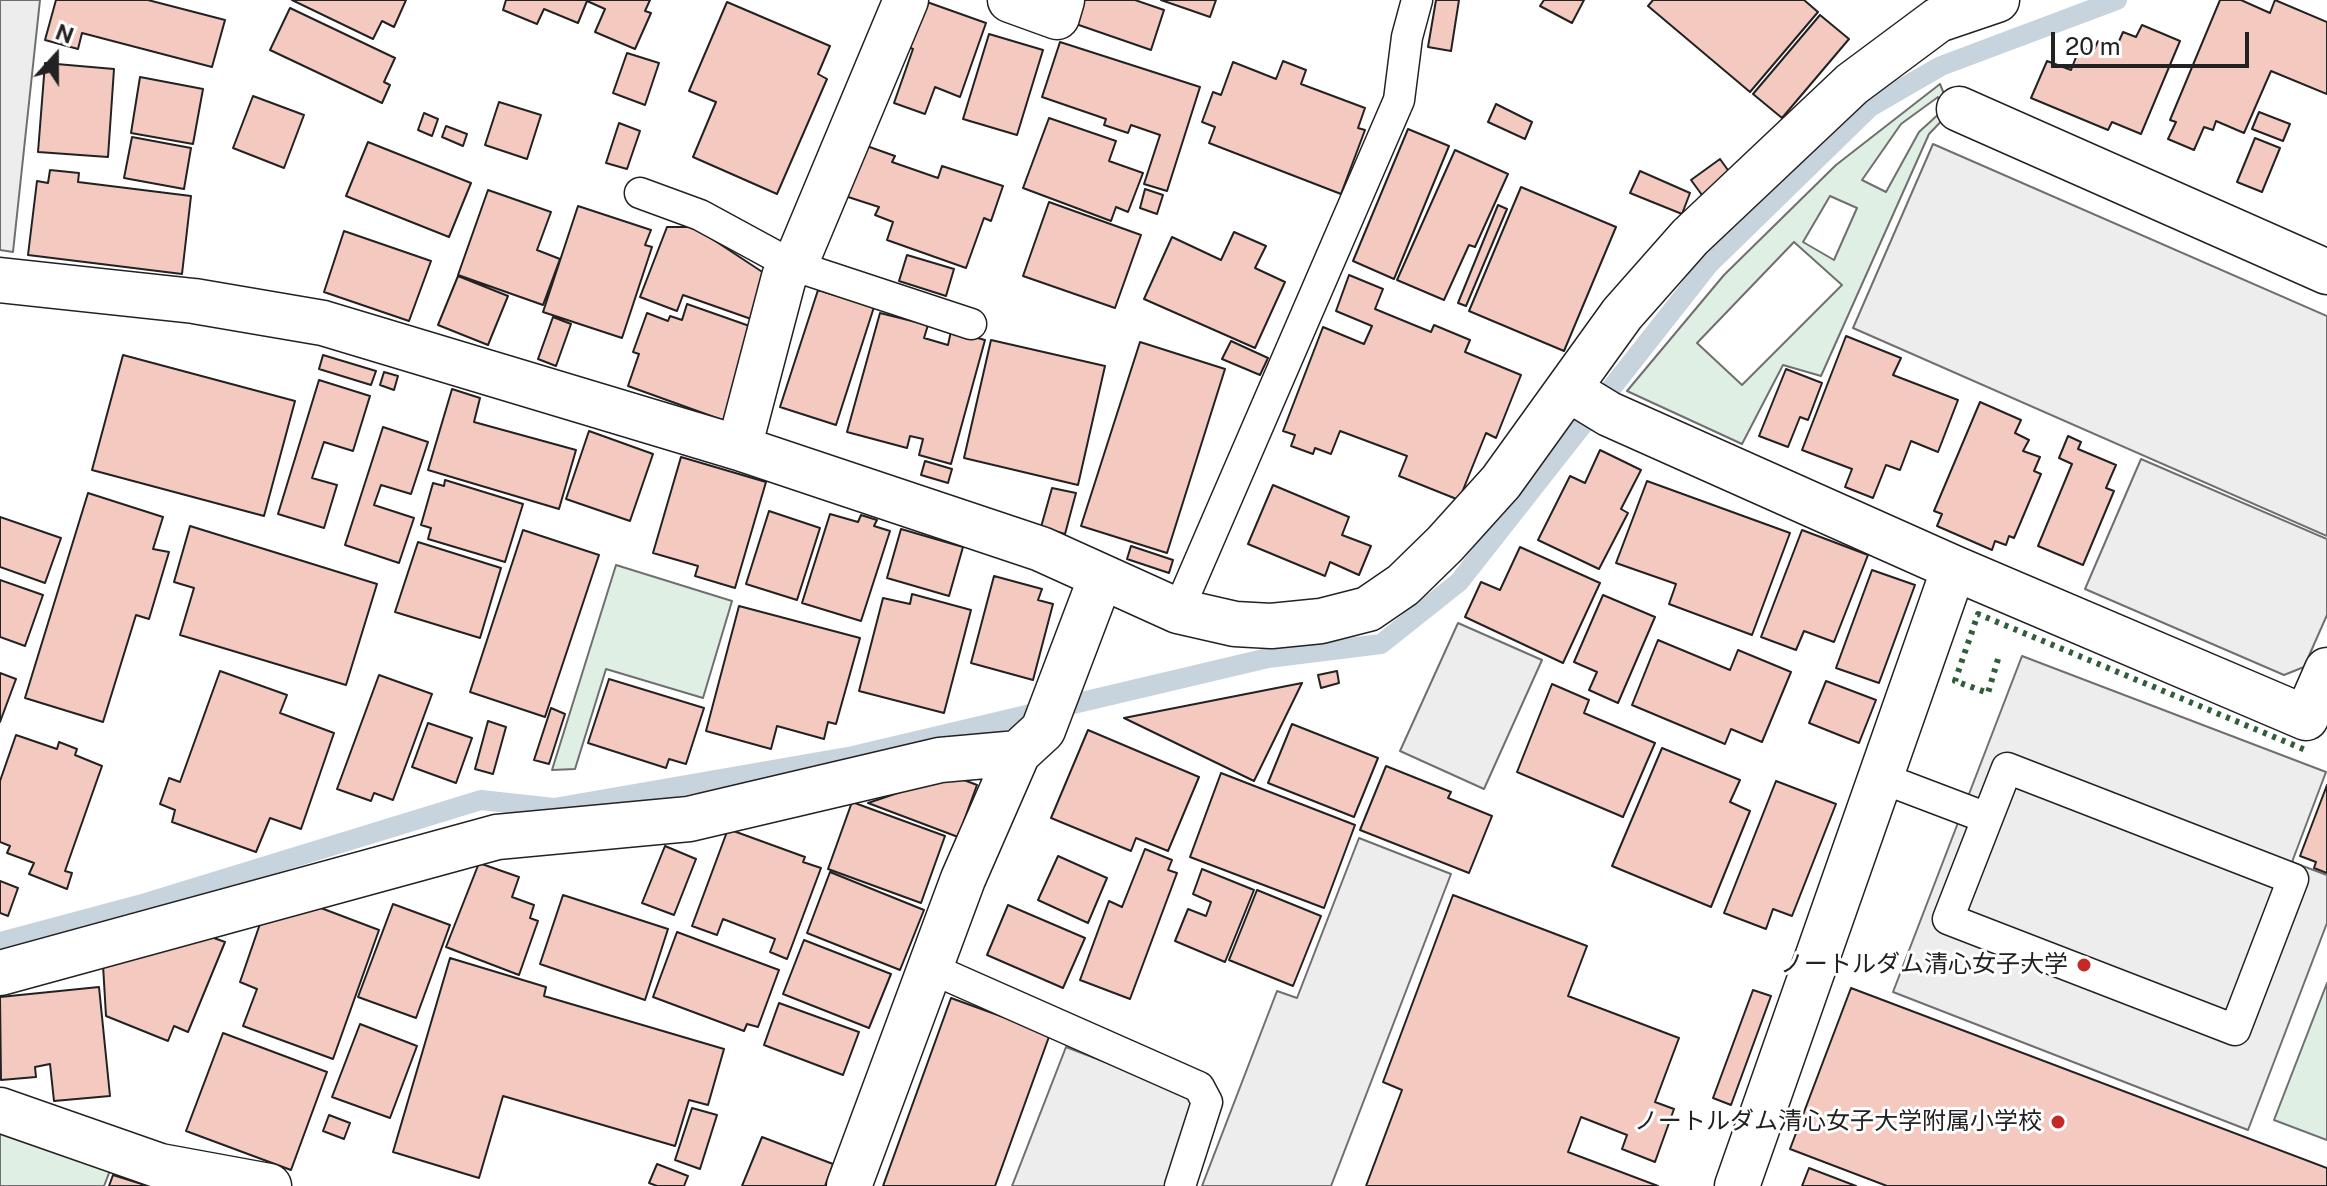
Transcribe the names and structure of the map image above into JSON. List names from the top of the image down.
{
  "places": ["ノートルダム清心女子大学", "ノートルダム清心女子大学附属小学校"],
  "scale_bar": "20 m",
  "north": "top"
}
